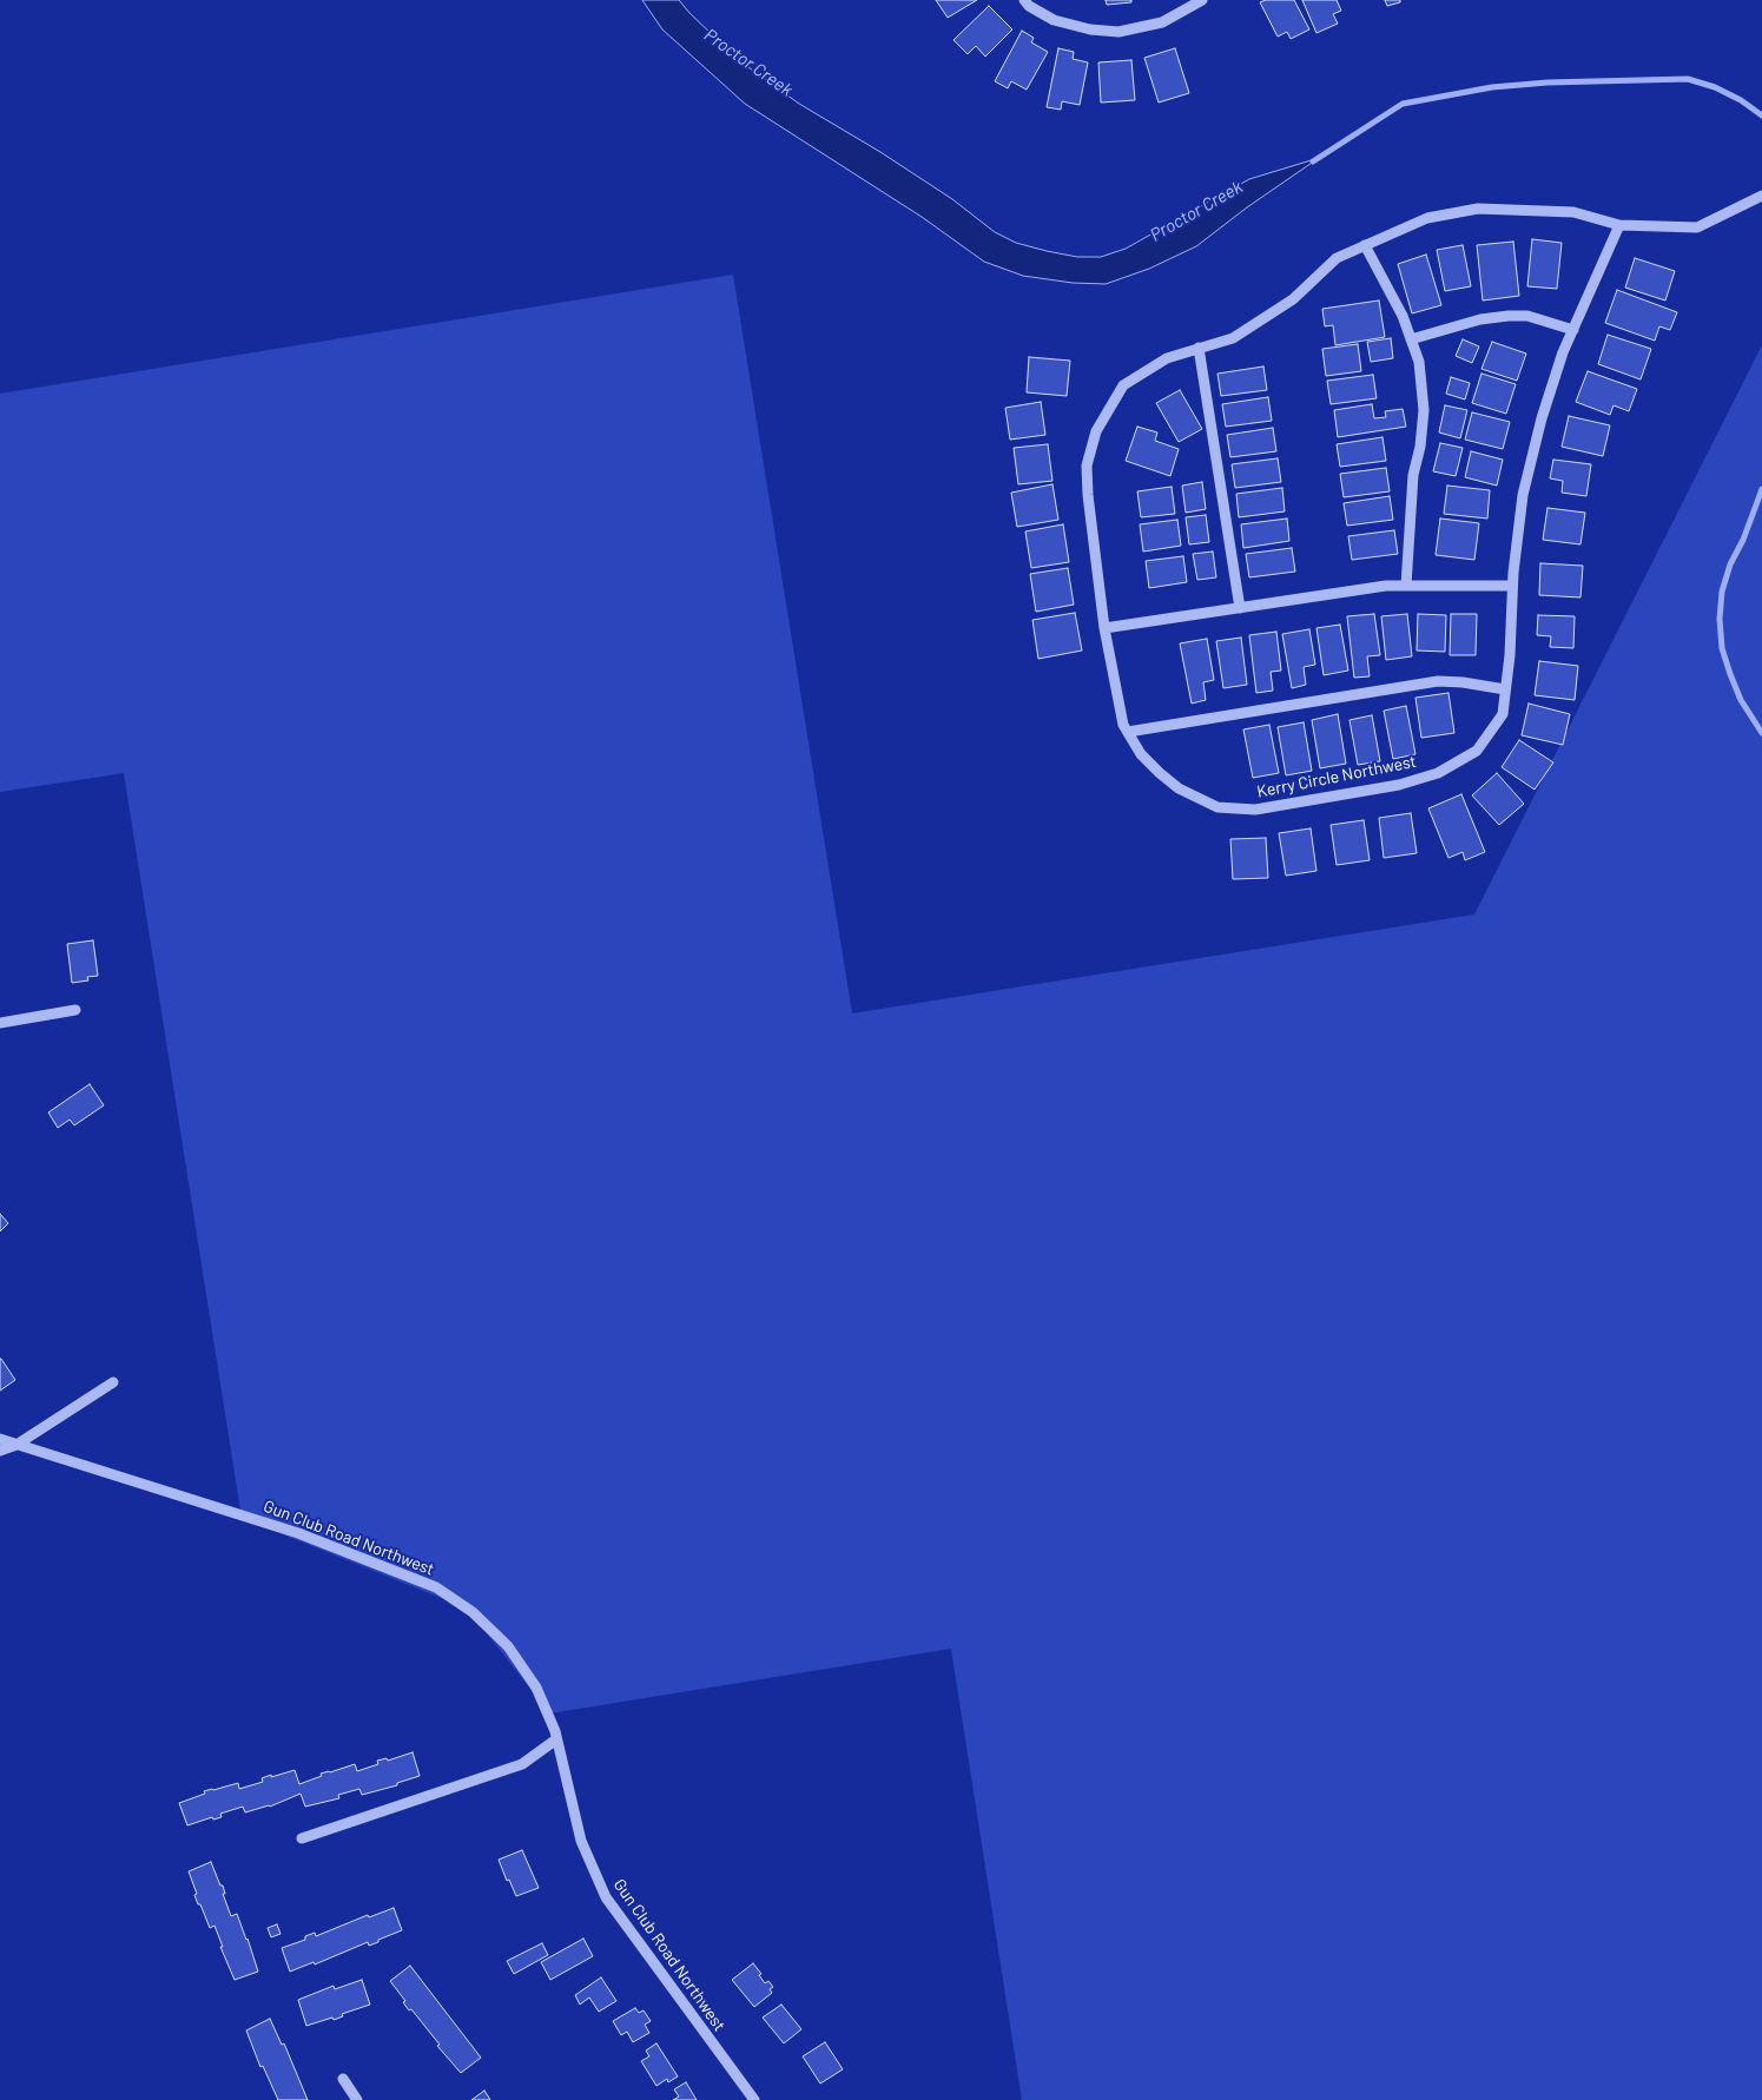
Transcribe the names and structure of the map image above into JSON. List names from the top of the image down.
{
  "streets": {
    "street": ["Kerry Circle Northwest", "Gun Club Road Northwest"]
  },
  "water": ["Proctor Creek"]
}
